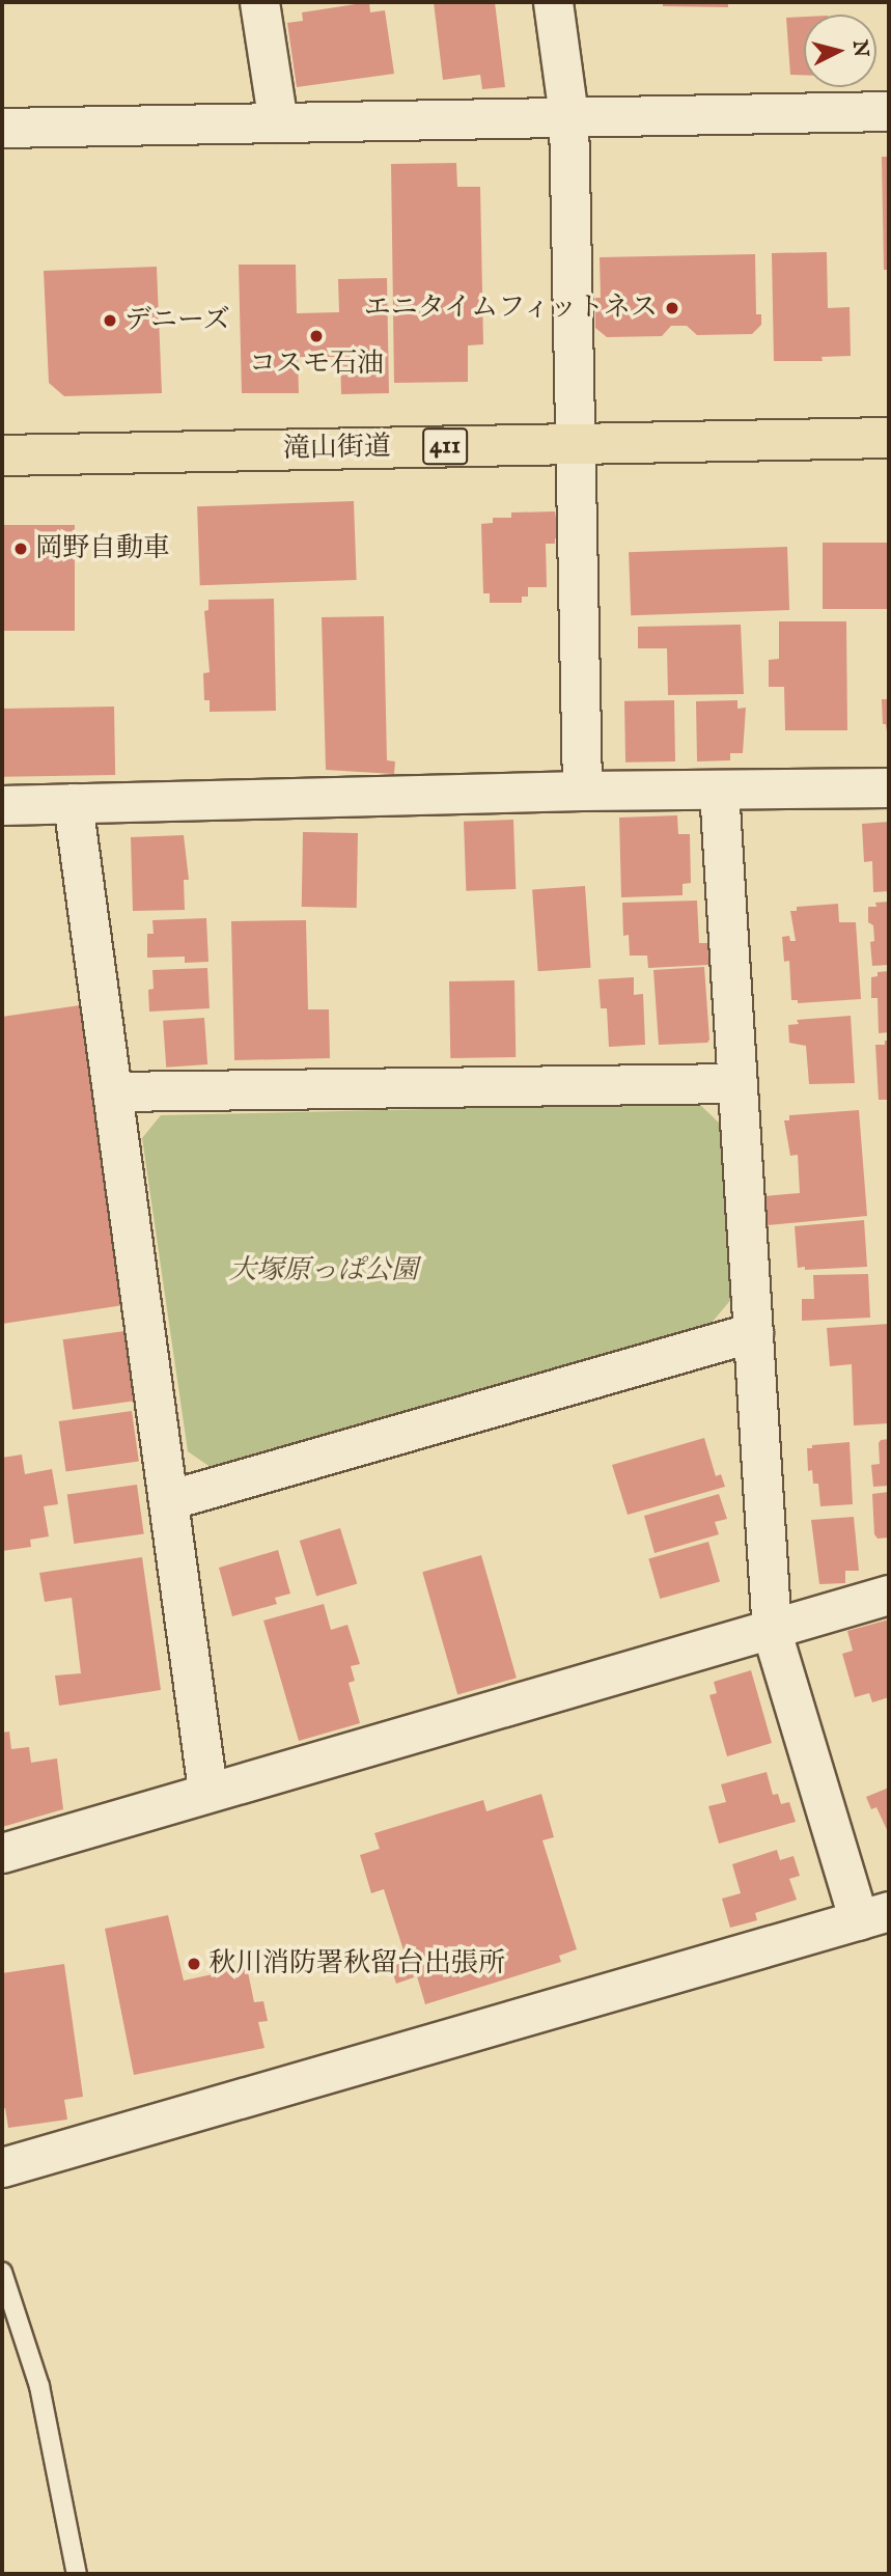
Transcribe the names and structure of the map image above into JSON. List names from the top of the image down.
{
  "streets": {
    "highway": ["411", "滝山街道"]
  },
  "parks": ["大塚原っぱ公園"],
  "places": [
    "エニタイムフィットネス",
    "デニーズ",
    "コスモ石油",
    "岡野自動車",
    "秋川消防署秋留台出張所"
  ],
  "north": "right"
}
